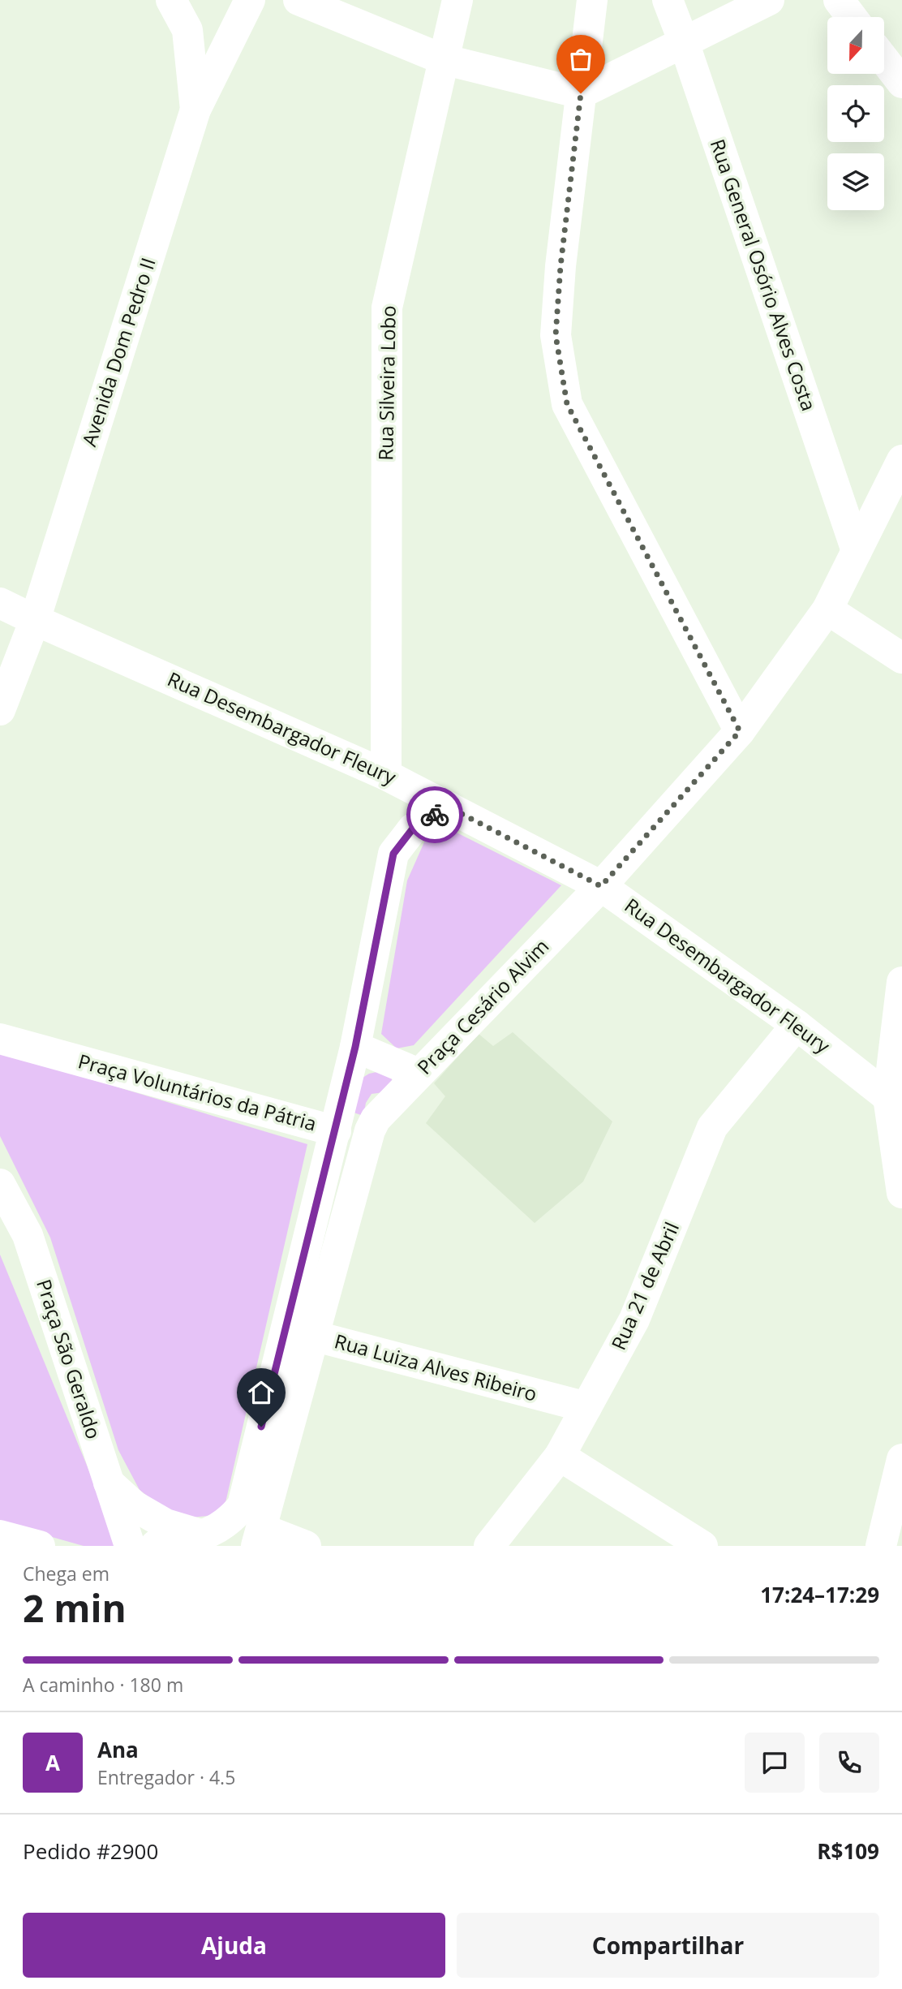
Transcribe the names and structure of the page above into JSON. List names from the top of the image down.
{
  "streets": {
    "street": [
      "Rua General Osório Alves Costa",
      "Avenida Dom Pedro II",
      "Rua Silveira Lobo",
      "Rua Desembargador Fleury",
      "Praça Cesário Alvim",
      "Praça Voluntários da Pátria",
      "Rua 21 de Abril",
      "Praça São Geraldo",
      "Rua Luiza Alves Ribeiro"
    ]
  },
  "crossings": [
    ["Rua General Osório Alves Costa", "Praça Cesário Alvim"],
    ["Avenida Dom Pedro II", "Rua Desembargador Fleury"],
    ["Rua Silveira Lobo", "Rua Desembargador Fleury"],
    ["Rua Desembargador Fleury", "Praça Cesário Alvim"],
    ["Rua Desembargador Fleury", "Rua 21 de Abril"],
    ["Praça Cesário Alvim", "Praça Voluntários da Pátria"],
    ["Praça Voluntários da Pátria", "Praça São Geraldo"],
    ["Praça Voluntários da Pátria", "Rua Luiza Alves Ribeiro"],
    ["Rua 21 de Abril", "Rua Luiza Alves Ribeiro"]
  ],
  "north": "bottom",
  "page": {
    "heading": ["2 min", "Chega em", "17:24–17:29"],
    "panel": [
      "Ana",
      "Entregador · 4.5",
      "Pedido #2900",
      "R$109"
    ],
    "bar": "A caminho · 180 m",
    "round": "A",
    "buttons": ["Ajuda", "Compartilhar"]
  }
}
